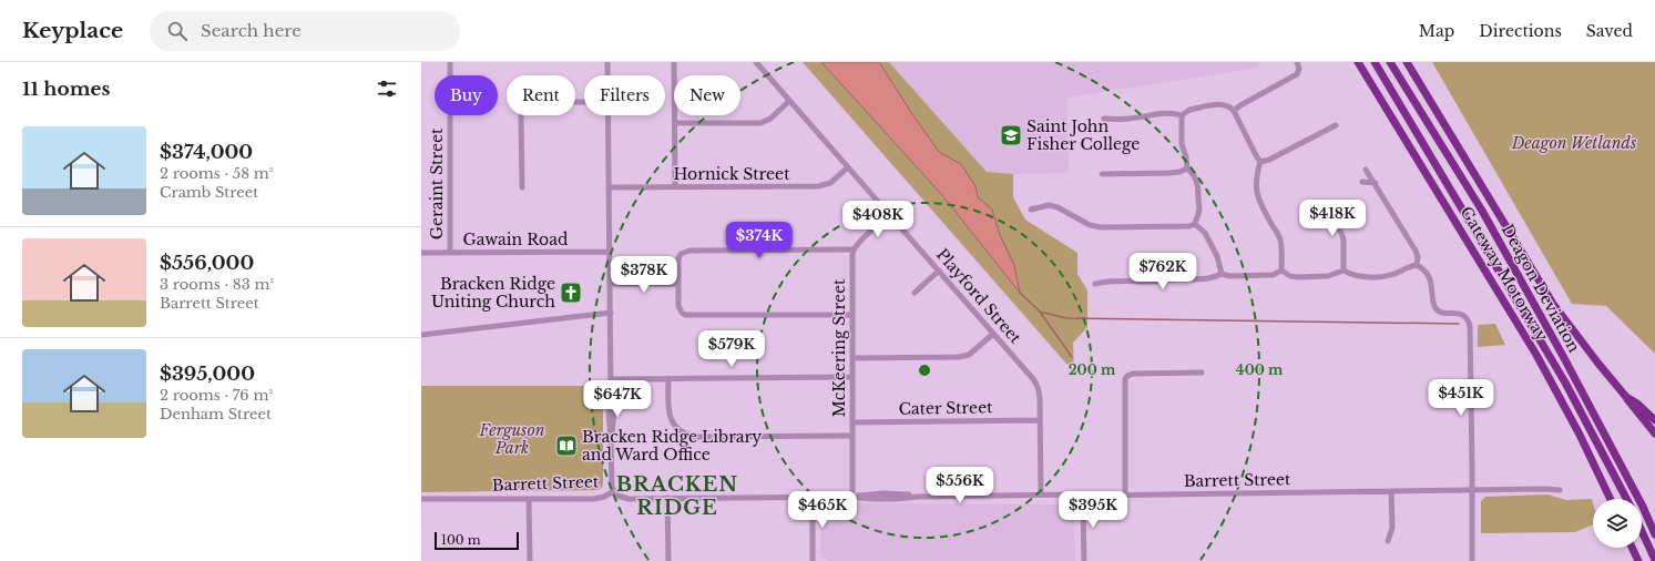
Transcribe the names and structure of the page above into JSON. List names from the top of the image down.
{
  "streets": {
    "highway": ["Gateway Motorway", "Deagon Deviation"],
    "street": [
      "Hornick Street",
      "Geraint Street",
      "Gawain Road",
      "Playford Street",
      "McKeering Street",
      "Cater Street",
      "Barrett Street"
    ]
  },
  "crossings": [
    ["Hornick Street", "Playford Street"],
    ["Geraint Street", "Gawain Road"],
    ["Playford Street", "Cater Street"],
    ["Playford Street", "Barrett Street"],
    ["McKeering Street", "Cater Street"],
    ["McKeering Street", "Barrett Street"]
  ],
  "districts": ["BRACKEN RIDGE"],
  "parks": ["Deagon Wetlands", "Ferguson Park"],
  "places": {
    "school or university": ["Saint John Fisher College"],
    "church": ["Bracken Ridge Uniting Church"],
    "library": ["Bracken Ridge Library and Ward Office"]
  },
  "scale_bar": "100 m",
  "page": {
    "header": "Keyplace",
    "search": "Search here",
    "nav": ["Map", "Directions", "Saved"],
    "heading": "11 homes",
    "chip": [
      "Buy",
      "Rent",
      "Filters",
      "New"
    ],
    "list": [
      {
        "name": "$374,000",
        "note": "2 rooms · 58 m² · Cramb Street"
      },
      {
        "name": "$556,000",
        "note": "3 rooms · 83 m² · Barrett Street"
      },
      {
        "name": "$395,000",
        "note": "2 rooms · 76 m² · Denham Street"
      }
    ],
    "price": [
      "$418K",
      "$408K",
      "$374K",
      "$762K",
      "$378K",
      "$579K",
      "$451K",
      "$647K",
      "$556K",
      "$465K",
      "$395K"
    ],
    "scale": "100 m"
  },
  "rings": ["200 m", "400 m"]
}
